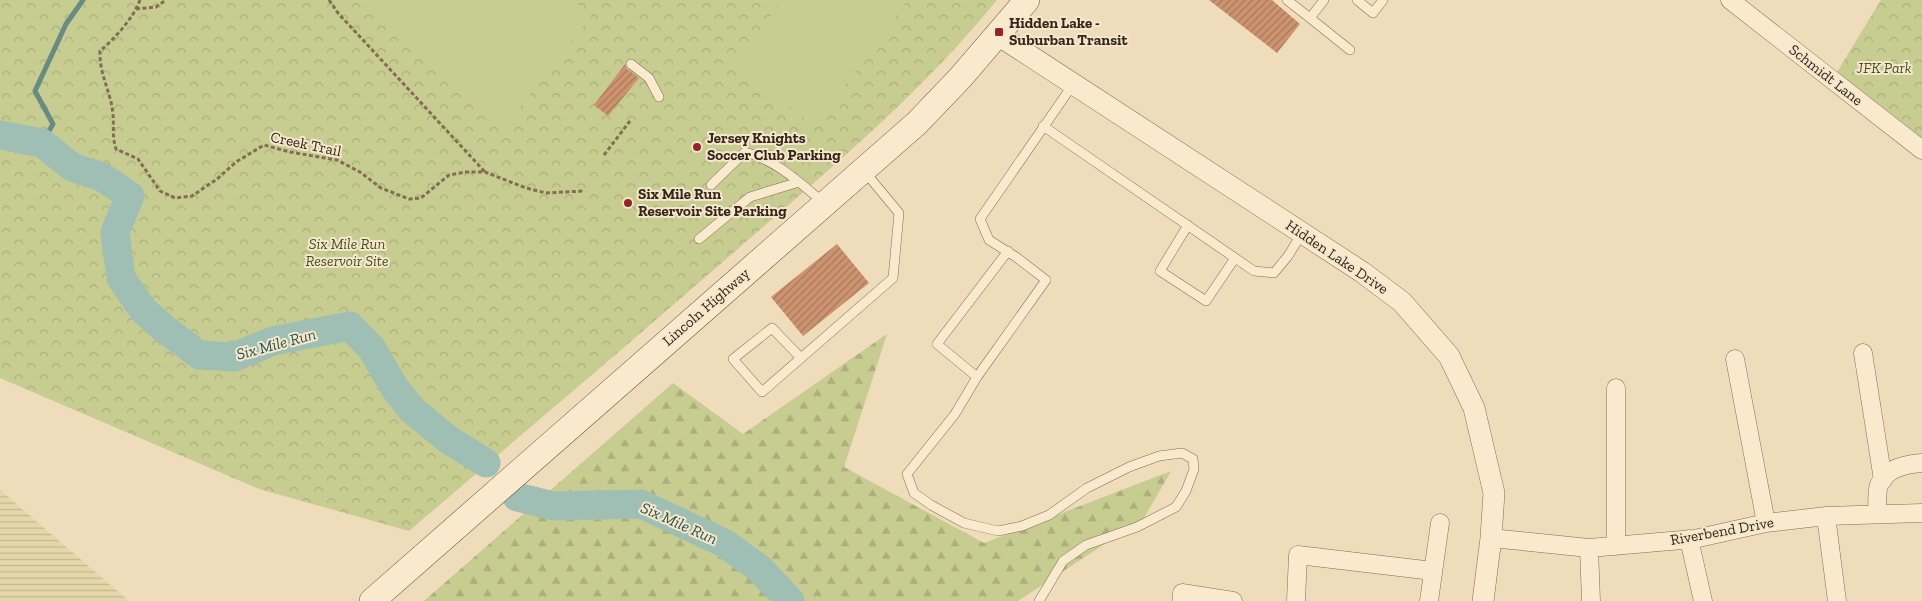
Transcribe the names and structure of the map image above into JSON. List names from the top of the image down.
{
  "streets": {
    "main road": ["Lincoln Highway"],
    "street": ["Schmidt Lane", "Hidden Lake Drive", "Riverbend Drive"],
    "path": ["Creek Trail"]
  },
  "crossings": [
    ["Hidden Lake Drive", "Lincoln Highway"],
    ["Hidden Lake Drive", "Riverbend Drive"]
  ],
  "water": ["Six Mile Run"],
  "parks": ["JFK Park", "Six Mile Run Reservoir Site"],
  "places": {
    "transit": ["Hidden Lake - Suburban Transit"],
    "other": ["Jersey Knights Soccer Club Parking", "Six Mile Run Reservoir Site Parking"]
  }
}
